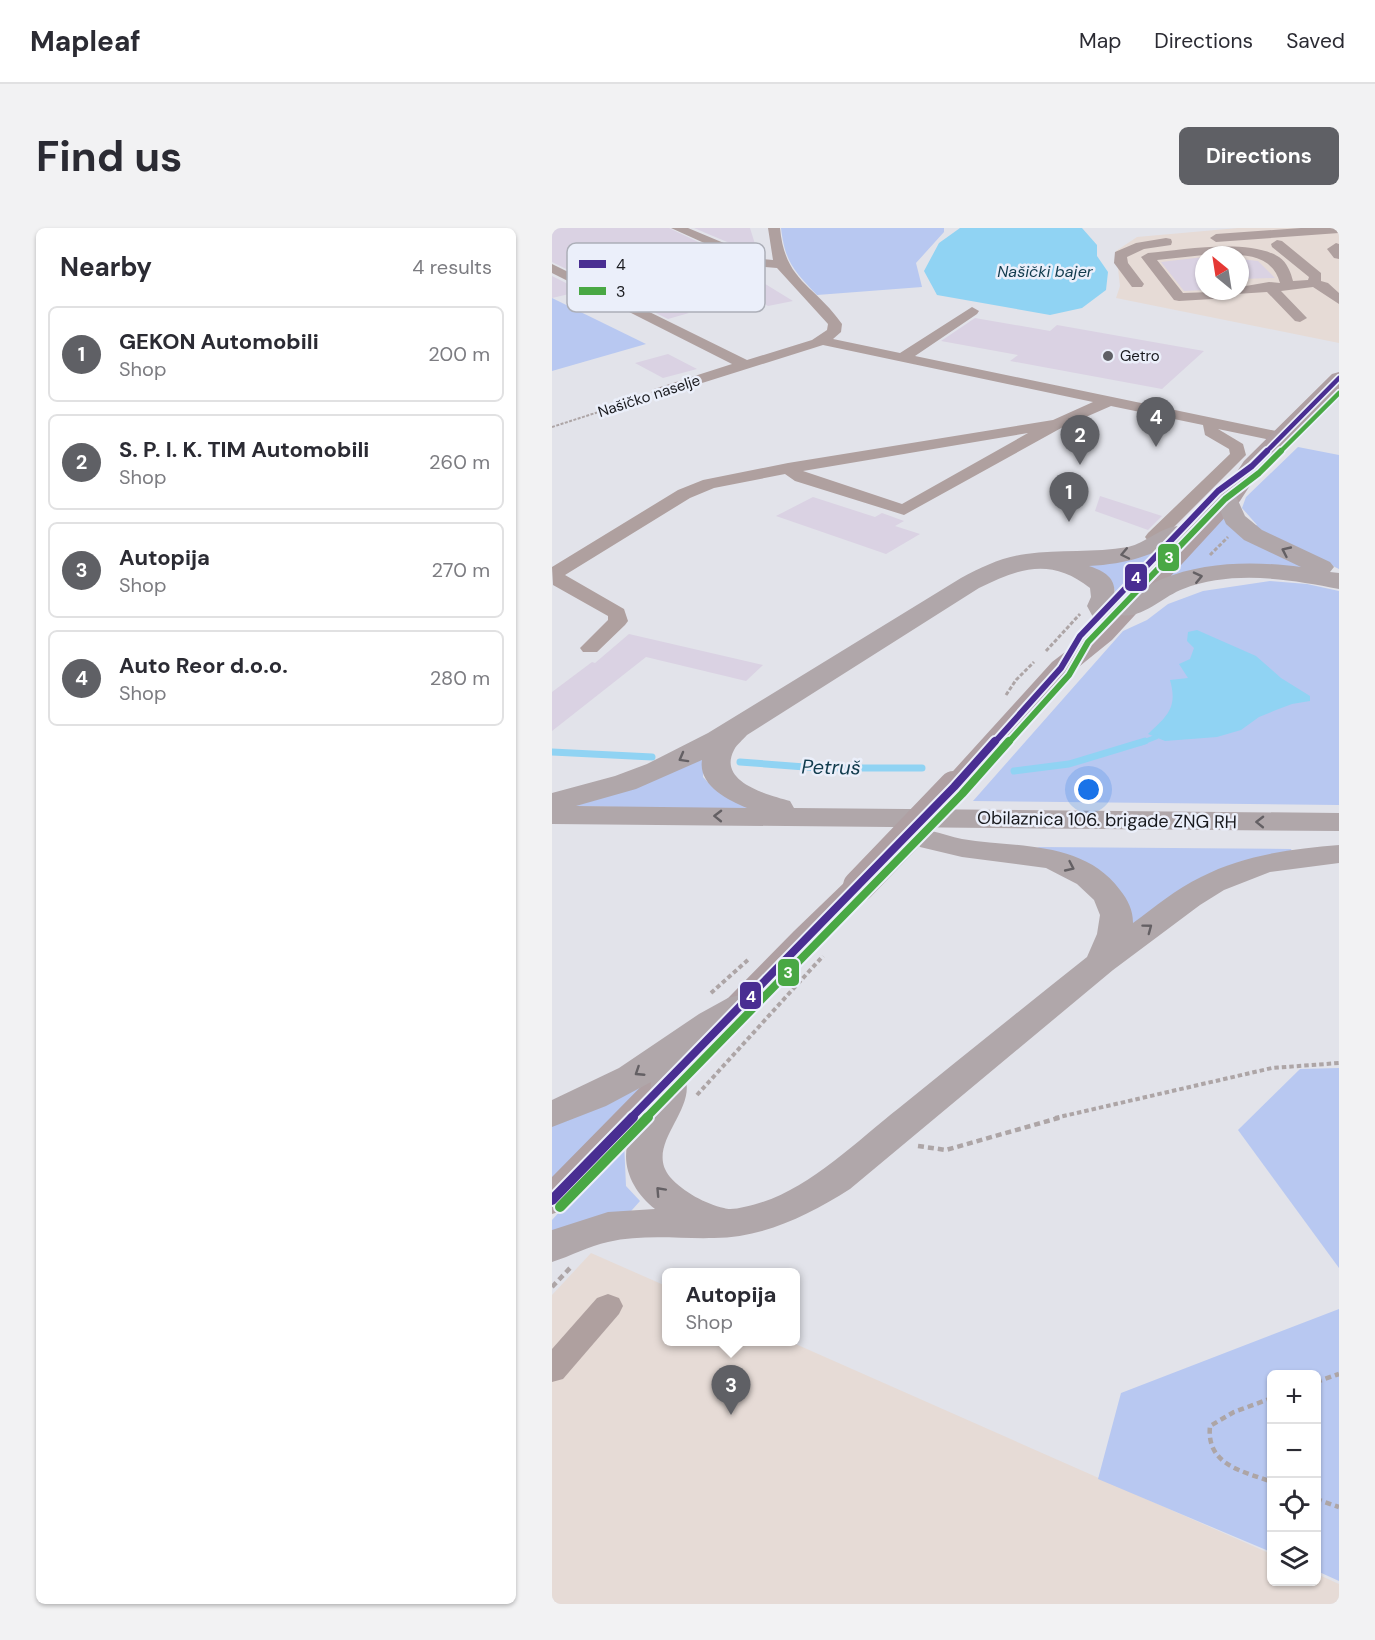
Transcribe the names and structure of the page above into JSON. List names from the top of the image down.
{
  "streets": {
    "highway": ["Obilaznica 106. brigade ZNG RH"],
    "street": ["Našičko naselje"]
  },
  "water": ["Našički bajer", "Petruš"],
  "places": ["Getro"],
  "lines": ["transit line 4", "transit line 3"],
  "legend": ["4", "3"],
  "north": "top left",
  "page": {
    "header": "Mapleaf",
    "nav": ["Map", "Directions", "Saved"],
    "buttons": "Directions",
    "title": "Find us",
    "heading": ["Nearby", "4 results"],
    "list": [
      {
        "mark": "1",
        "name": "GEKON Automobili",
        "note": "Shop",
        "value": "200 m"
      },
      {
        "mark": "2",
        "name": "S. P. I. K. TIM Automobili",
        "note": "Shop",
        "value": "260 m"
      },
      {
        "mark": "3",
        "name": "Autopija",
        "note": "Shop",
        "value": "270 m"
      },
      {
        "mark": "4",
        "name": "Auto Reor d.o.o.",
        "note": "Shop",
        "value": "280 m"
      }
    ],
    "pins": [
      "4",
      "2",
      "1",
      "3"
    ],
    "popup": ["Autopija", "Shop"],
    "map_buttons": ["+", "−"]
  }
}
